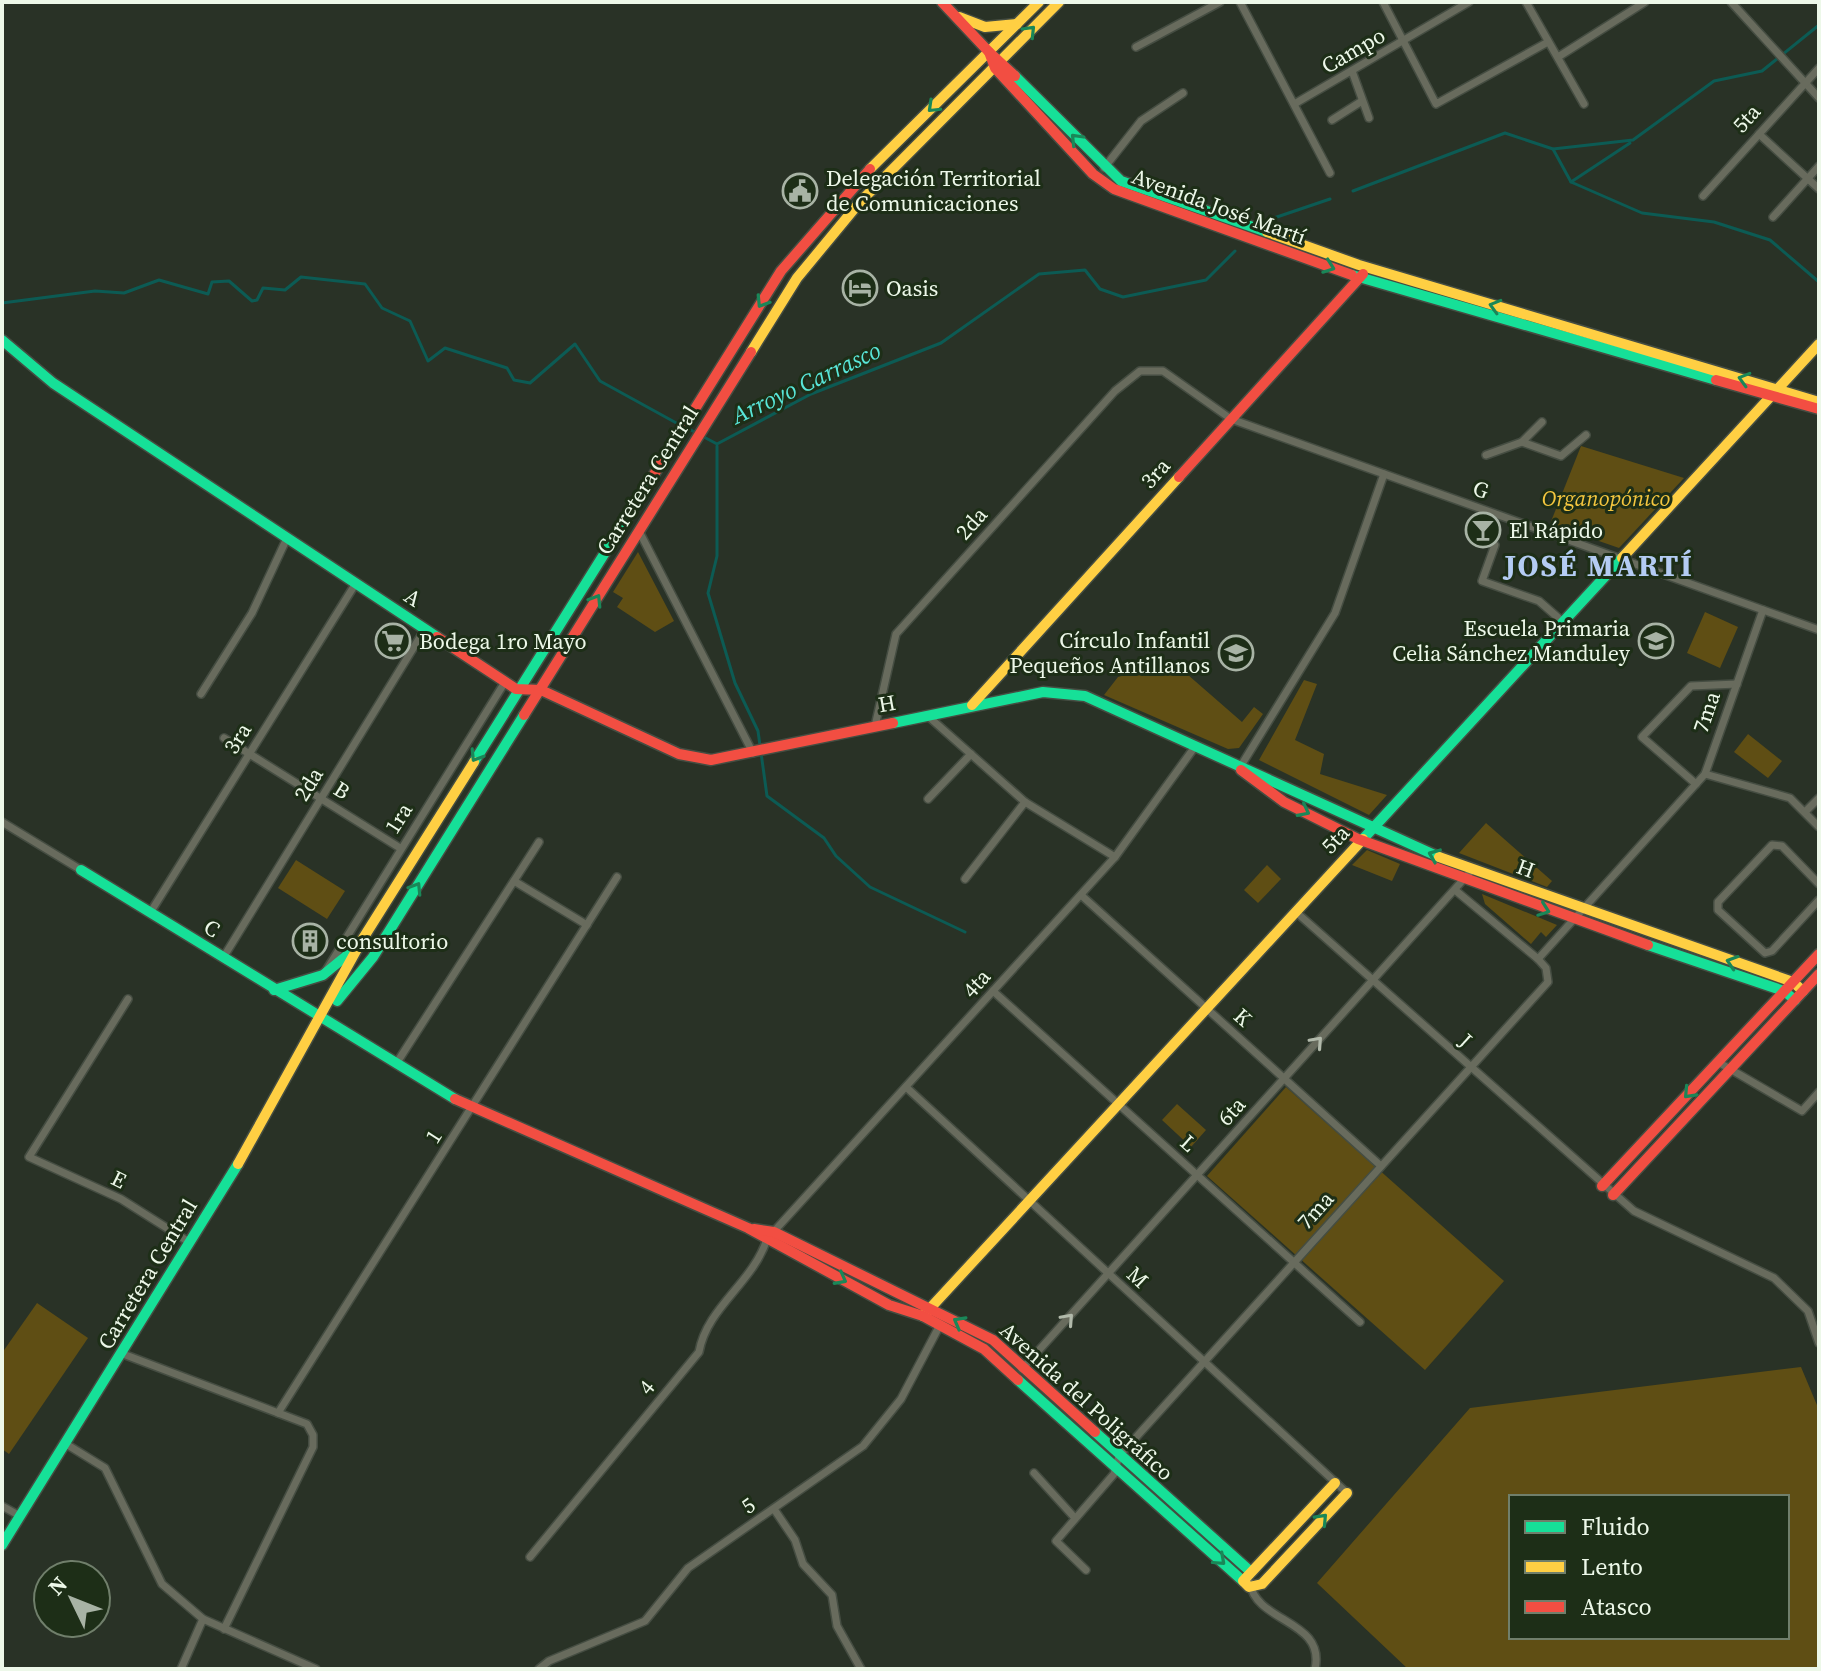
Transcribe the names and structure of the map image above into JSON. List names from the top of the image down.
{
  "streets": {
    "street": [
      "Campo",
      "5ta",
      "Avenida José Martí",
      "3ra",
      "Carretera Central",
      "G",
      "2da",
      "A",
      "H",
      "7ma",
      "B",
      "1ra",
      "C",
      "4ta",
      "K",
      "J",
      "6ta",
      "1",
      "L",
      "E",
      "M",
      "4",
      "Avenida del Poligráfico",
      "5"
    ]
  },
  "crossings": [
    ["5ta", "Avenida José Martí"],
    ["5ta", "G"],
    ["5ta", "H"],
    ["5ta", "K"],
    ["5ta", "J"],
    ["5ta", "L"],
    ["5ta", "M"],
    ["5ta", "Avenida del Poligráfico"],
    ["Avenida José Martí", "3ra"],
    ["Avenida José Martí", "Carretera Central"],
    ["3ra", "G"],
    ["3ra", "A"],
    ["3ra", "H"],
    ["3ra", "B"],
    ["3ra", "C"],
    ["Carretera Central", "A"],
    ["Carretera Central", "H"],
    ["Carretera Central", "C"],
    ["Carretera Central", "E"],
    ["Carretera Central", "Avenida del Poligráfico"],
    ["G", "2da"],
    ["G", "7ma"],
    ["2da", "A"],
    ["2da", "H"],
    ["2da", "B"],
    ["2da", "C"],
    ["A", "1ra"],
    ["H", "7ma"],
    ["H", "4ta"],
    ["H", "6ta"],
    ["7ma", "K"],
    ["7ma", "J"],
    ["7ma", "L"],
    ["7ma", "M"],
    ["7ma", "Avenida del Poligráfico"],
    ["B", "1ra"],
    ["C", "Avenida del Poligráfico"],
    ["4ta", "K"],
    ["4ta", "L"],
    ["4ta", "M"],
    ["4ta", "4"],
    ["4ta", "Avenida del Poligráfico"],
    ["K", "6ta"],
    ["J", "6ta"],
    ["6ta", "L"],
    ["6ta", "M"],
    ["6ta", "Avenida del Poligráfico"],
    ["1", "Avenida del Poligráfico"],
    ["4", "Avenida del Poligráfico"],
    ["Avenida del Poligráfico", "5"]
  ],
  "one_way": ["6ta"],
  "districts": ["JOSÉ MARTÍ"],
  "water": ["Arroyo Carrasco"],
  "parks": ["Organopónico"],
  "places": {
    "public building": ["Delegación Territorial de Comunicaciones"],
    "hotel": ["Oasis"],
    "bar": ["El Rápido"],
    "supermarket": ["Bodega 1ro Mayo"],
    "school or university": ["Escuela Primaria Celia Sánchez Manduley", "Círculo Infantil Pequeños Antillanos"],
    "building": ["consultorio"]
  },
  "legend": ["Fluido", "Lento", "Atasco"],
  "north": "top left"
}
